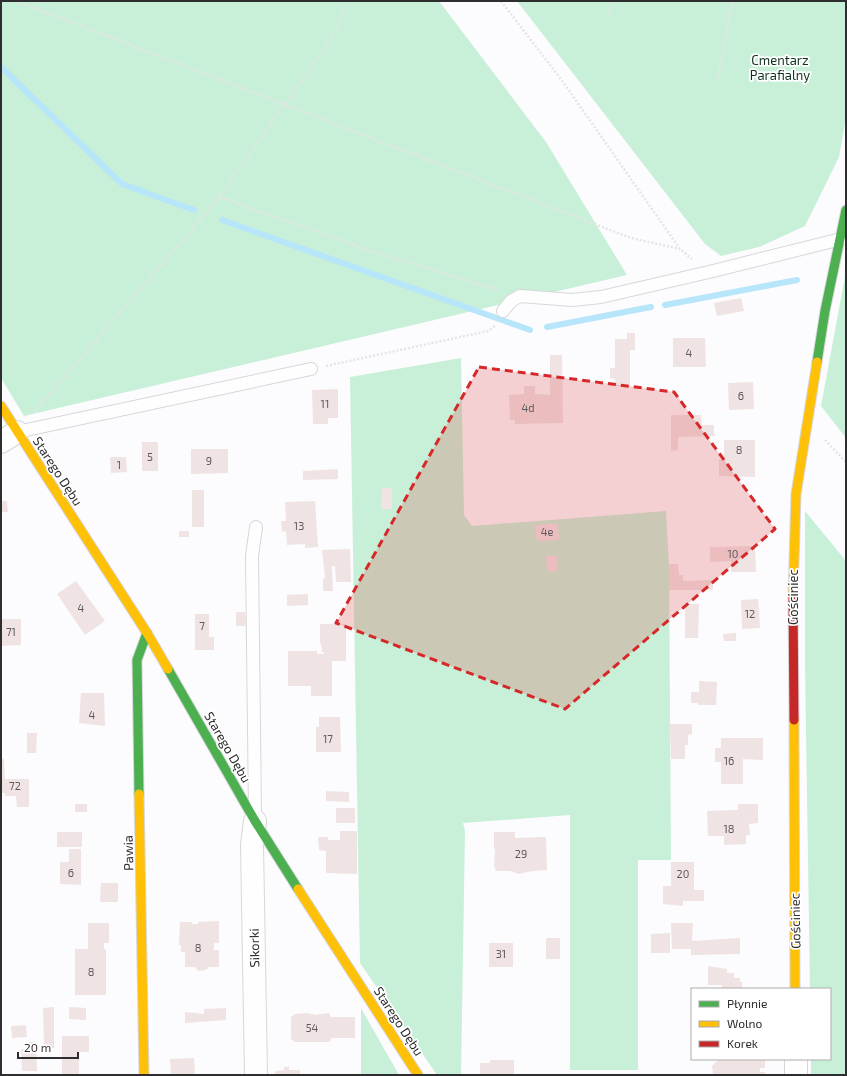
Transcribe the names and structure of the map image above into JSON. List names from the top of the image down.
{
  "streets": {
    "street": [
      "Starego Dębu",
      "Gościniec",
      "Pawia",
      "Sikorki"
    ]
  },
  "crossings": [
    ["Starego Dębu", "Pawia"],
    ["Starego Dębu", "Sikorki"]
  ],
  "parks": ["Cmentarz Parafialny"],
  "house_numbers": [
    "4",
    "6",
    "11",
    "4d",
    "8",
    "5",
    "9",
    "1",
    "13",
    "4e",
    "10",
    "4",
    "12",
    "7",
    "71",
    "4",
    "17",
    "16",
    "72",
    "18",
    "29",
    "6",
    "20",
    "8",
    "31",
    "8",
    "54"
  ],
  "legend": ["Płynnie", "Wolno", "Korek"],
  "scale_bar": "20 m"
}
